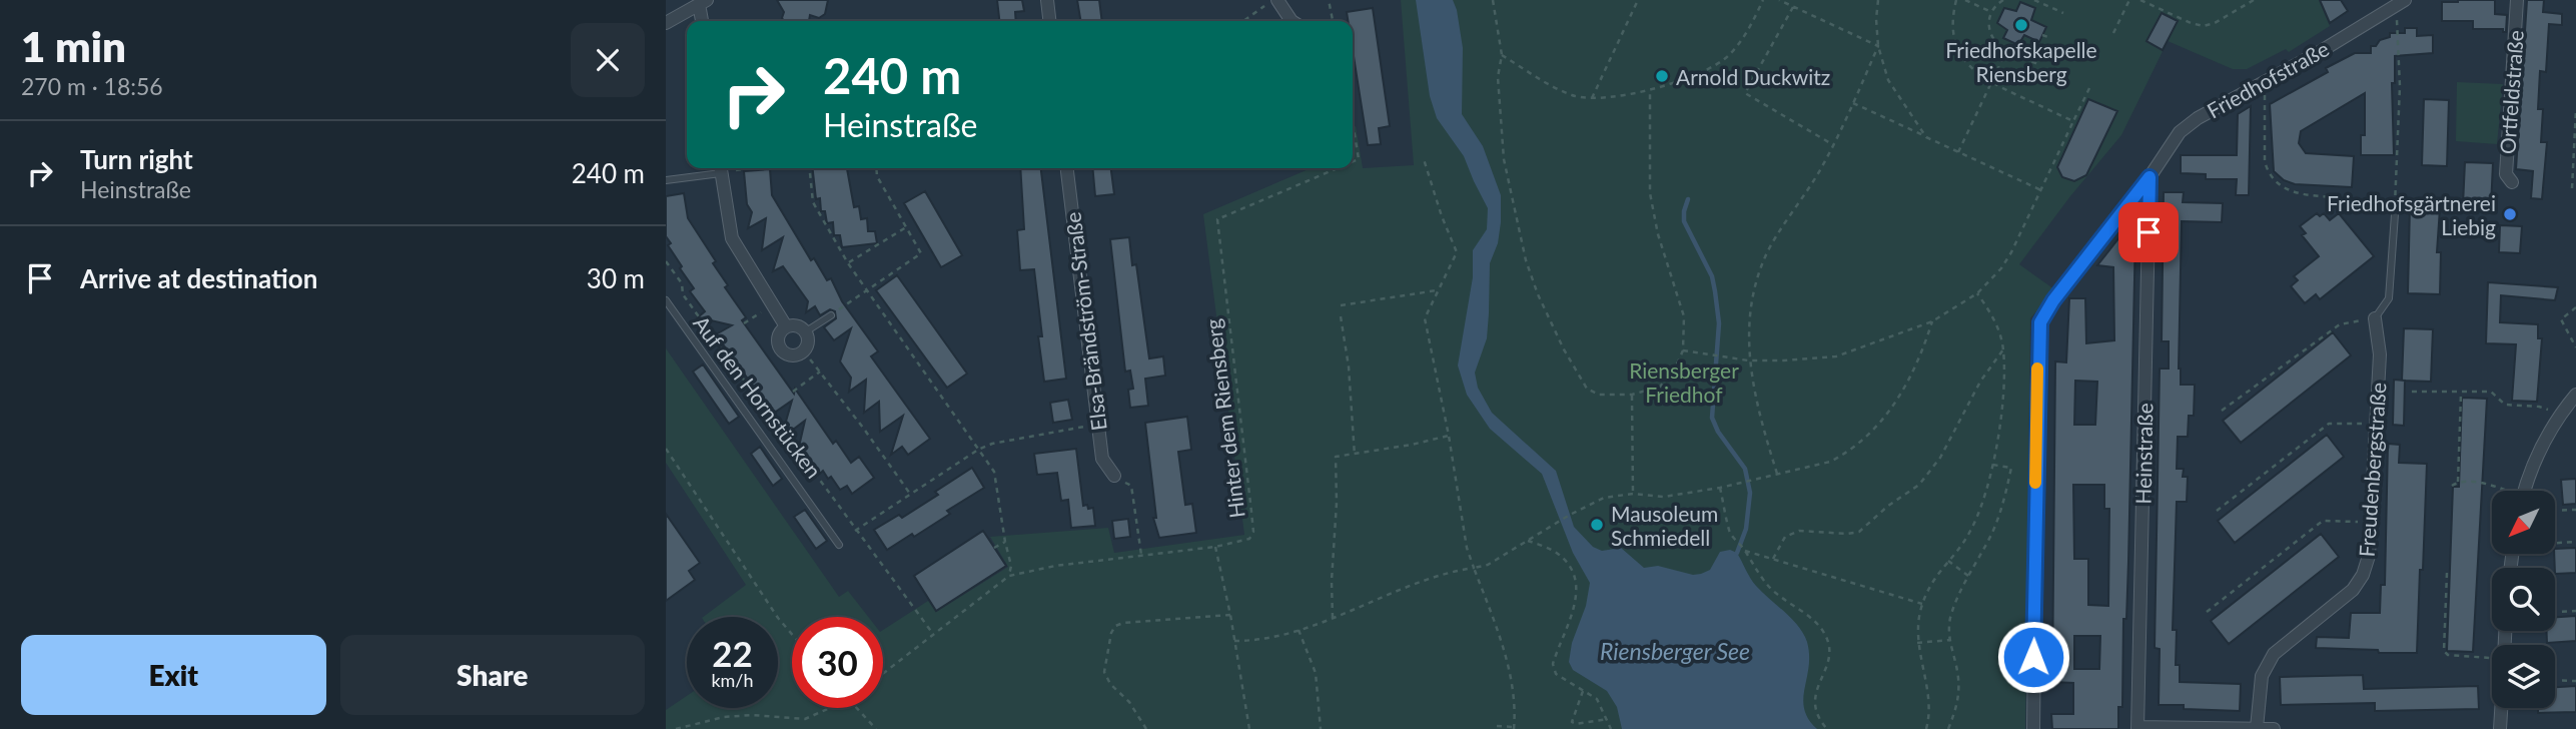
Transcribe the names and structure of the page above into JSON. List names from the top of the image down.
{
  "streets": {
    "street": [
      "Friedhofstraße",
      "Ortfeldstraße",
      "Elsa-Brändström-Straße",
      "Heinstraße",
      "Freudenbergstraße"
    ],
    "lane": ["Auf den Hornstücken"],
    "path": ["Hinter dem Riensberg"]
  },
  "crossings": [
    ["Friedhofstraße", "Heinstraße"],
    ["Auf den Hornstücken", "Hinter dem Riensberg"]
  ],
  "water": ["Riensberger See"],
  "parks": ["Riensberger Friedhof"],
  "places": [
    "Friedhofskapelle Riensberg",
    "Arnold Duckwitz",
    "Friedhofsgärtnerei Liebig",
    "Mausoleum Schmiedell"
  ],
  "north": "bottom left",
  "page": {
    "heading": ["1 min", "270 m · 18:56"],
    "turn": ["240 m", "Heinstraße"],
    "list": [
      {
        "name": "Turn right",
        "note": "Heinstraße",
        "value": "240 m"
      },
      {
        "name": "Arrive at destination",
        "value": "30 m"
      }
    ],
    "speed": "22 km/h",
    "limit": "30",
    "buttons": ["Exit", "Share"]
  }
}
